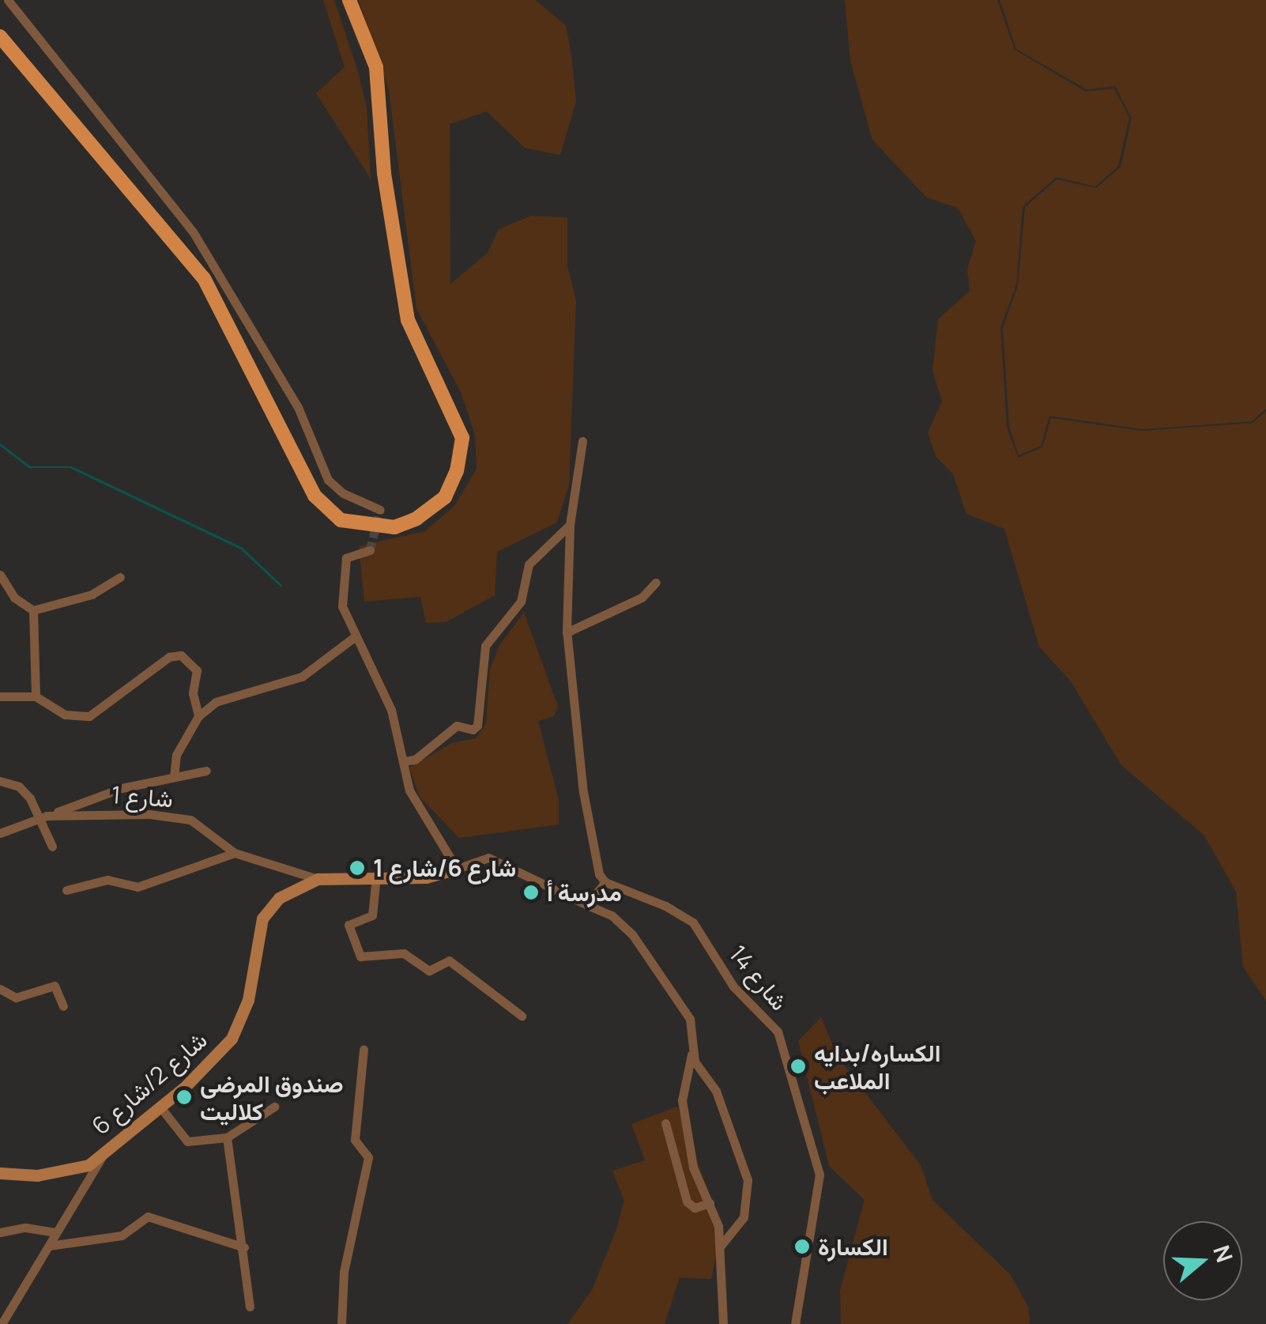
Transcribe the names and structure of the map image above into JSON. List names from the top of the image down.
{
  "streets": {
    "street": ["شارع 1", "شارع 14", "شارع 2/شارع 6"]
  },
  "crossings": [
    ["شارع 1", "شارع 2/شارع 6"]
  ],
  "places": [
    "شارع 6/شارع 1",
    "مدرسة أ",
    "الكساره/بدايه الملاعب",
    "صندوق المرضى كلاليت",
    "الكسارة"
  ],
  "north": "right"
}
